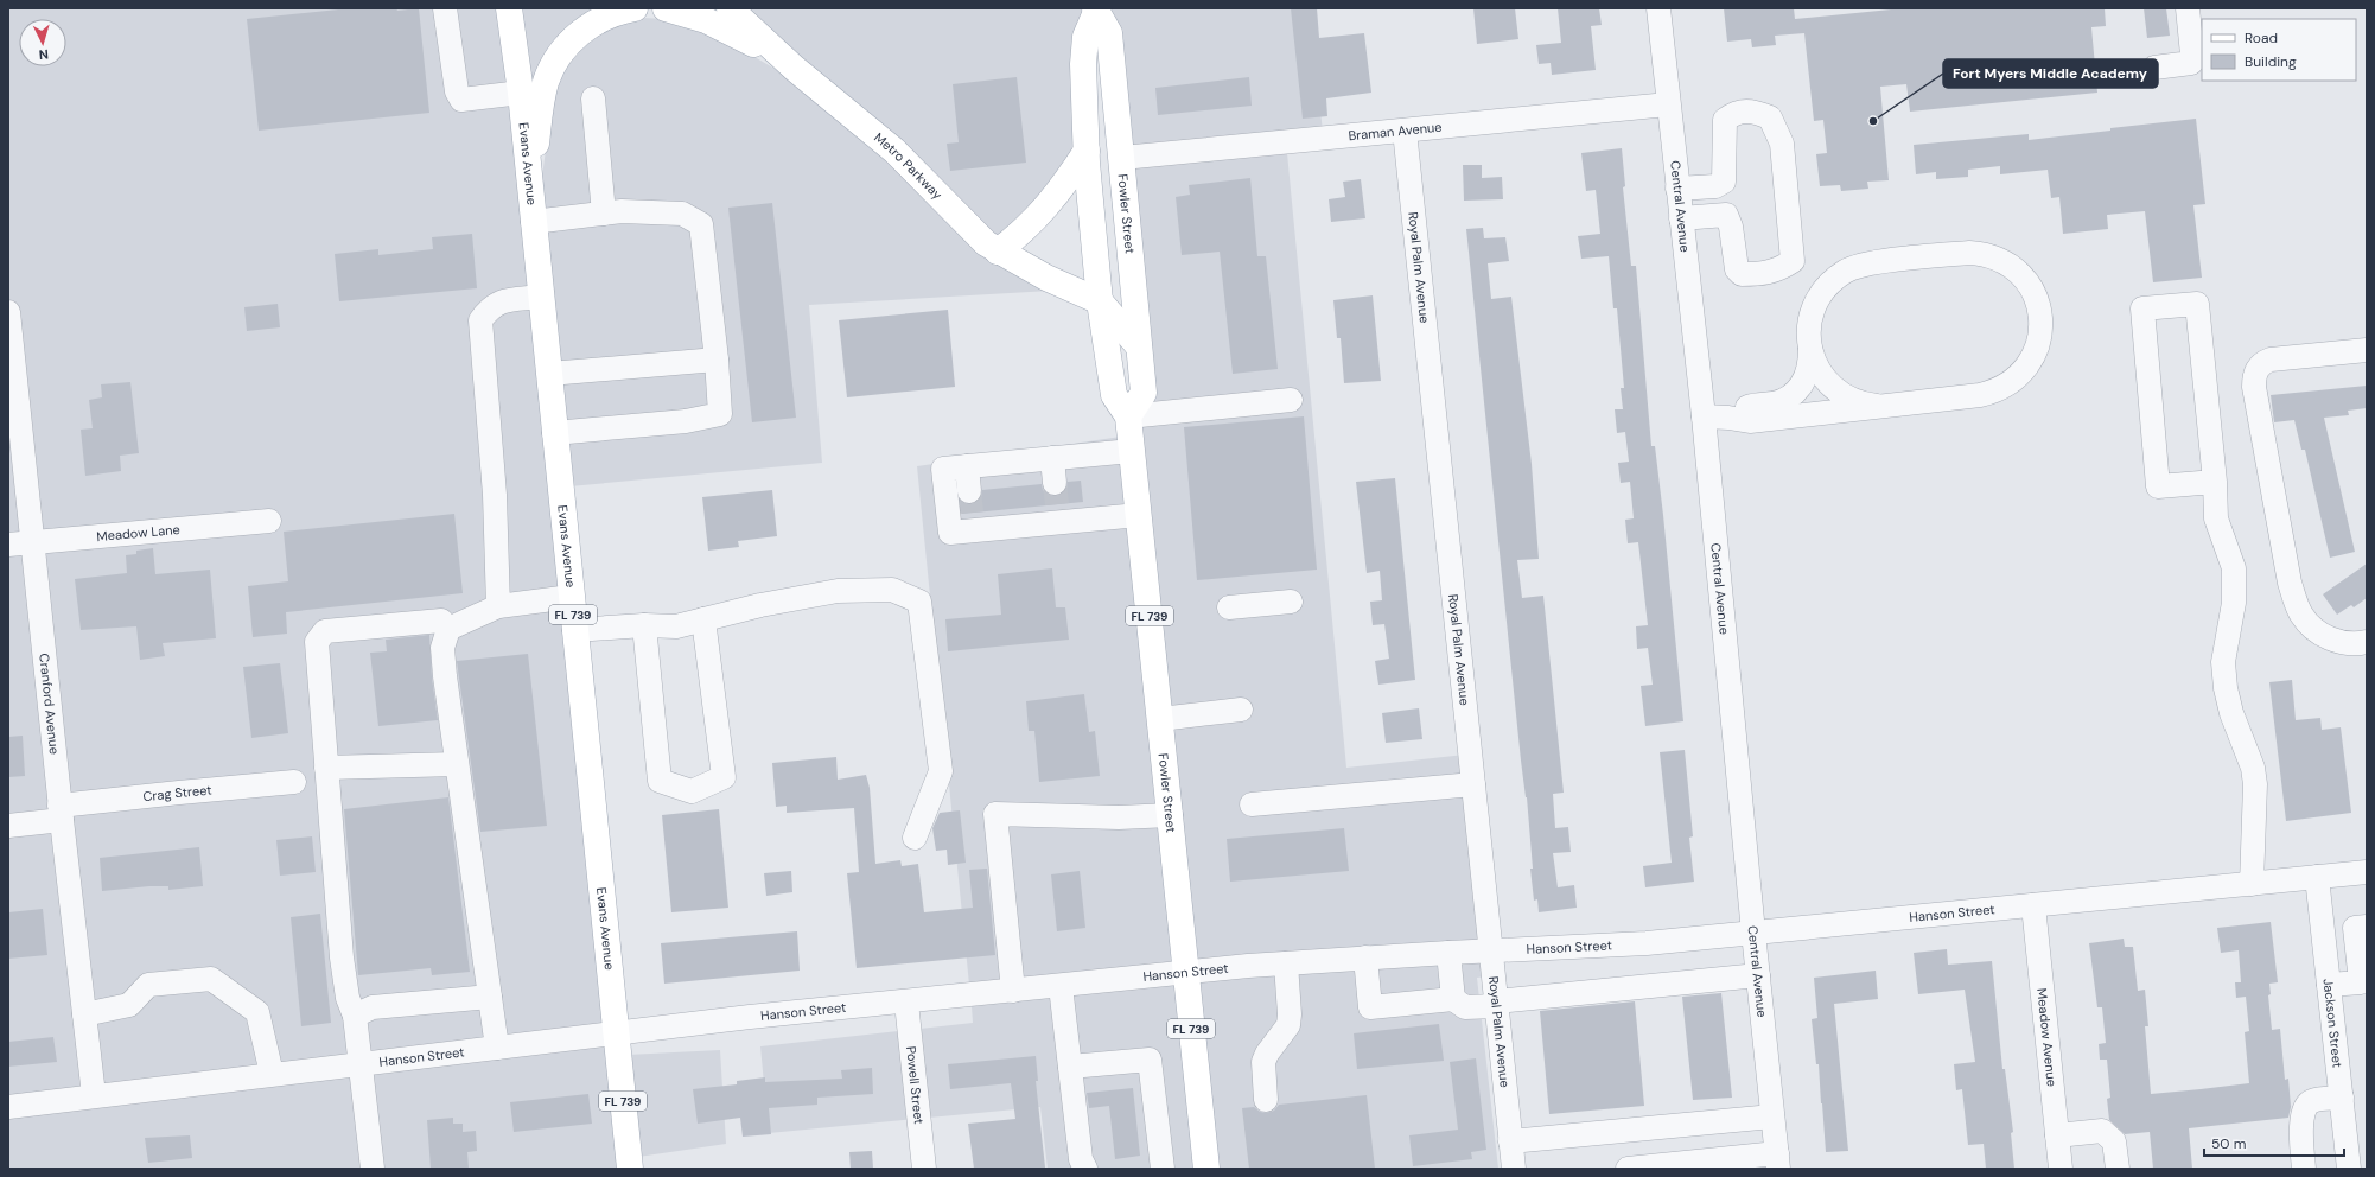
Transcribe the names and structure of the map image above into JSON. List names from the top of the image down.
{
  "streets": {
    "main road": [
      "Evans Avenue",
      "Metro Parkway",
      "Fowler Street",
      "FL 739"
    ],
    "street": [
      "Braman Avenue",
      "Central Avenue",
      "Royal Palm Avenue",
      "Meadow Lane",
      "Cranford Avenue",
      "Crag Street",
      "Hanson Street",
      "Jackson Street",
      "Meadow Avenue",
      "Powell Street"
    ]
  },
  "crossings": [
    ["Braman Avenue", "Central Avenue"],
    ["Braman Avenue", "Fowler Street"],
    ["Braman Avenue", "Royal Palm Avenue"],
    ["Evans Avenue", "Hanson Street"],
    ["Metro Parkway", "Fowler Street"],
    ["Central Avenue", "Hanson Street"],
    ["Fowler Street", "Hanson Street"],
    ["Royal Palm Avenue", "Hanson Street"],
    ["Meadow Lane", "Cranford Avenue"],
    ["Cranford Avenue", "Crag Street"],
    ["Cranford Avenue", "Hanson Street"],
    ["Hanson Street", "Jackson Street"],
    ["Hanson Street", "Meadow Avenue"],
    ["Hanson Street", "Powell Street"]
  ],
  "places": ["Fort Myers Middle Academy"],
  "legend": ["Road", "Building"],
  "scale_bar": "50 m",
  "north": "bottom"
}
